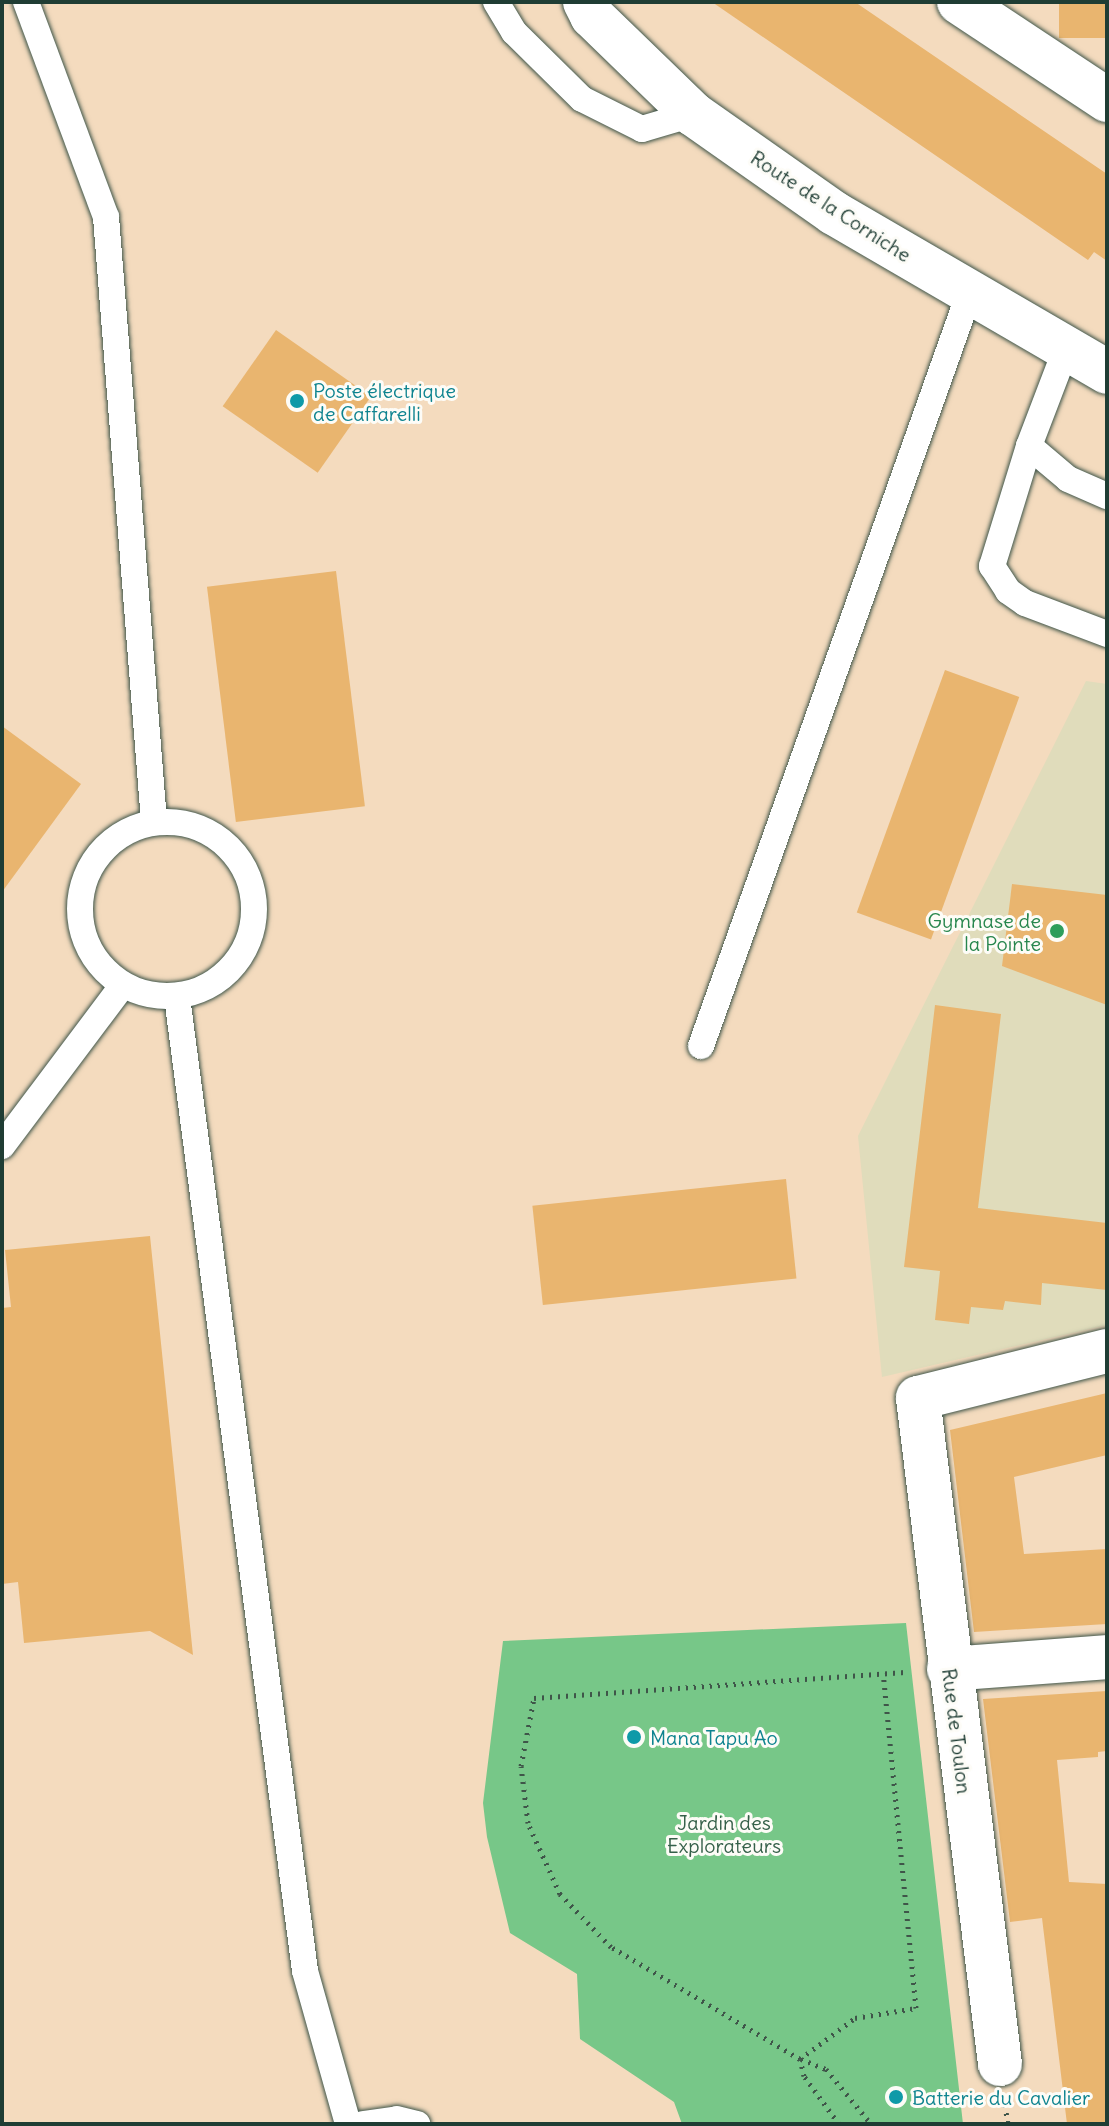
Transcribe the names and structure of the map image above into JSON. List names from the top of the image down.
{
  "streets": {
    "street": ["Route de la Corniche", "Rue de Toulon"]
  },
  "parks": ["Jardin des Explorateurs"],
  "places": [
    "Poste électrique de Caffarelli",
    "Gymnase de la Pointe",
    "Mana Tapu Ao",
    "Batterie du Cavalier"
  ]
}
